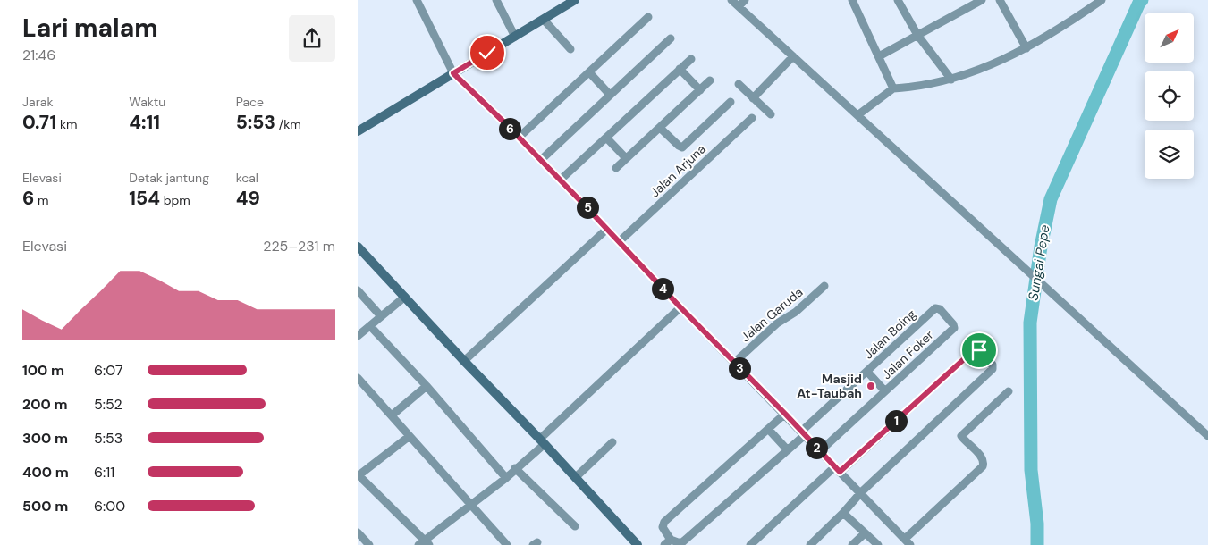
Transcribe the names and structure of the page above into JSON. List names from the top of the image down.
{
  "streets": {
    "street": [
      "Jalan Arjuna",
      "Jalan Garuda",
      "Jalan Boing",
      "Jalan Foker"
    ]
  },
  "crossings": [
    ["Jalan Boing", "Jalan Foker"]
  ],
  "water": ["Sungai Pepe"],
  "places": ["Masjid At-Taubah"],
  "north": "top right",
  "page": {
    "heading": ["Lari malam", "21:46"],
    "stats": [
      ["Jarak", "0.71 km"],
      ["Waktu", "4:11"],
      ["Pace", "5:53 /km"],
      ["Elevasi", "6 m"],
      ["Detak jantung", "154 bpm"],
      ["kcal", "49"]
    ],
    "pins": [
      "6",
      "5",
      "4",
      "3",
      "1",
      "2"
    ],
    "chart": ["Elevasi", "225–231 m"],
    "list": [
      {
        "name": "100 m",
        "note": "6:07"
      },
      {
        "name": "200 m",
        "note": "5:52"
      },
      {
        "name": "300 m",
        "note": "5:53"
      },
      {
        "name": "400 m",
        "note": "6:11"
      },
      {
        "name": "500 m",
        "note": "6:00"
      }
    ]
  }
}
